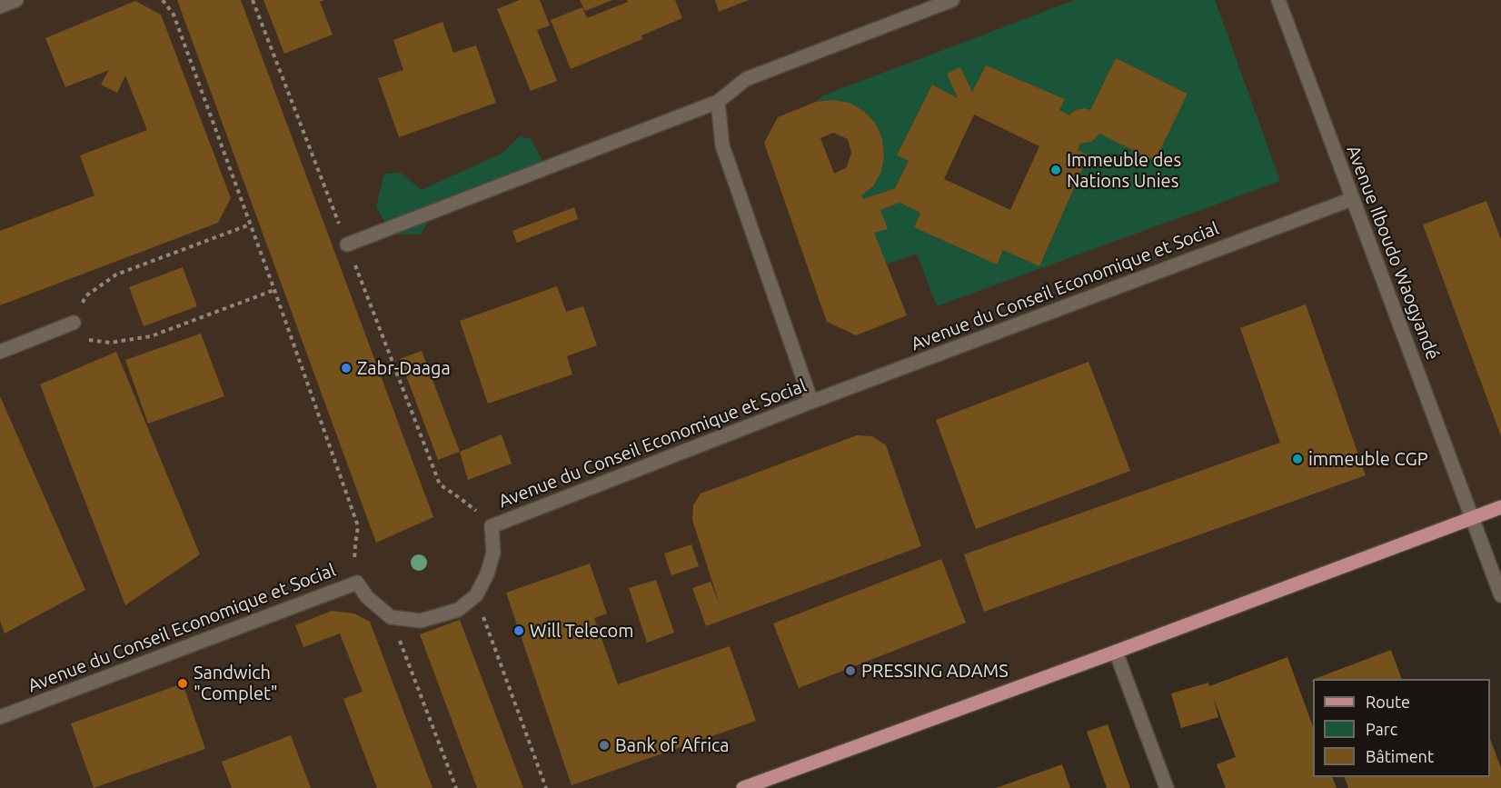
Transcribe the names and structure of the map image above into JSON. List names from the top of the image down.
{
  "streets": {
    "street": ["Avenue Ilboudo Waogyandé", "Avenue du Conseil Economique et Social"]
  },
  "crossings": [
    ["Avenue Ilboudo Waogyandé", "Avenue du Conseil Economique et Social"]
  ],
  "places": [
    "Immeuble des Nations Unies",
    "Zabr-Daaga",
    "immeuble CGP",
    "Will Telecom",
    "PRESSING ADAMS",
    "Sandwich \"Complet\"",
    "Bank of Africa"
  ],
  "legend": ["Route", "Parc", "Bâtiment"]
}
